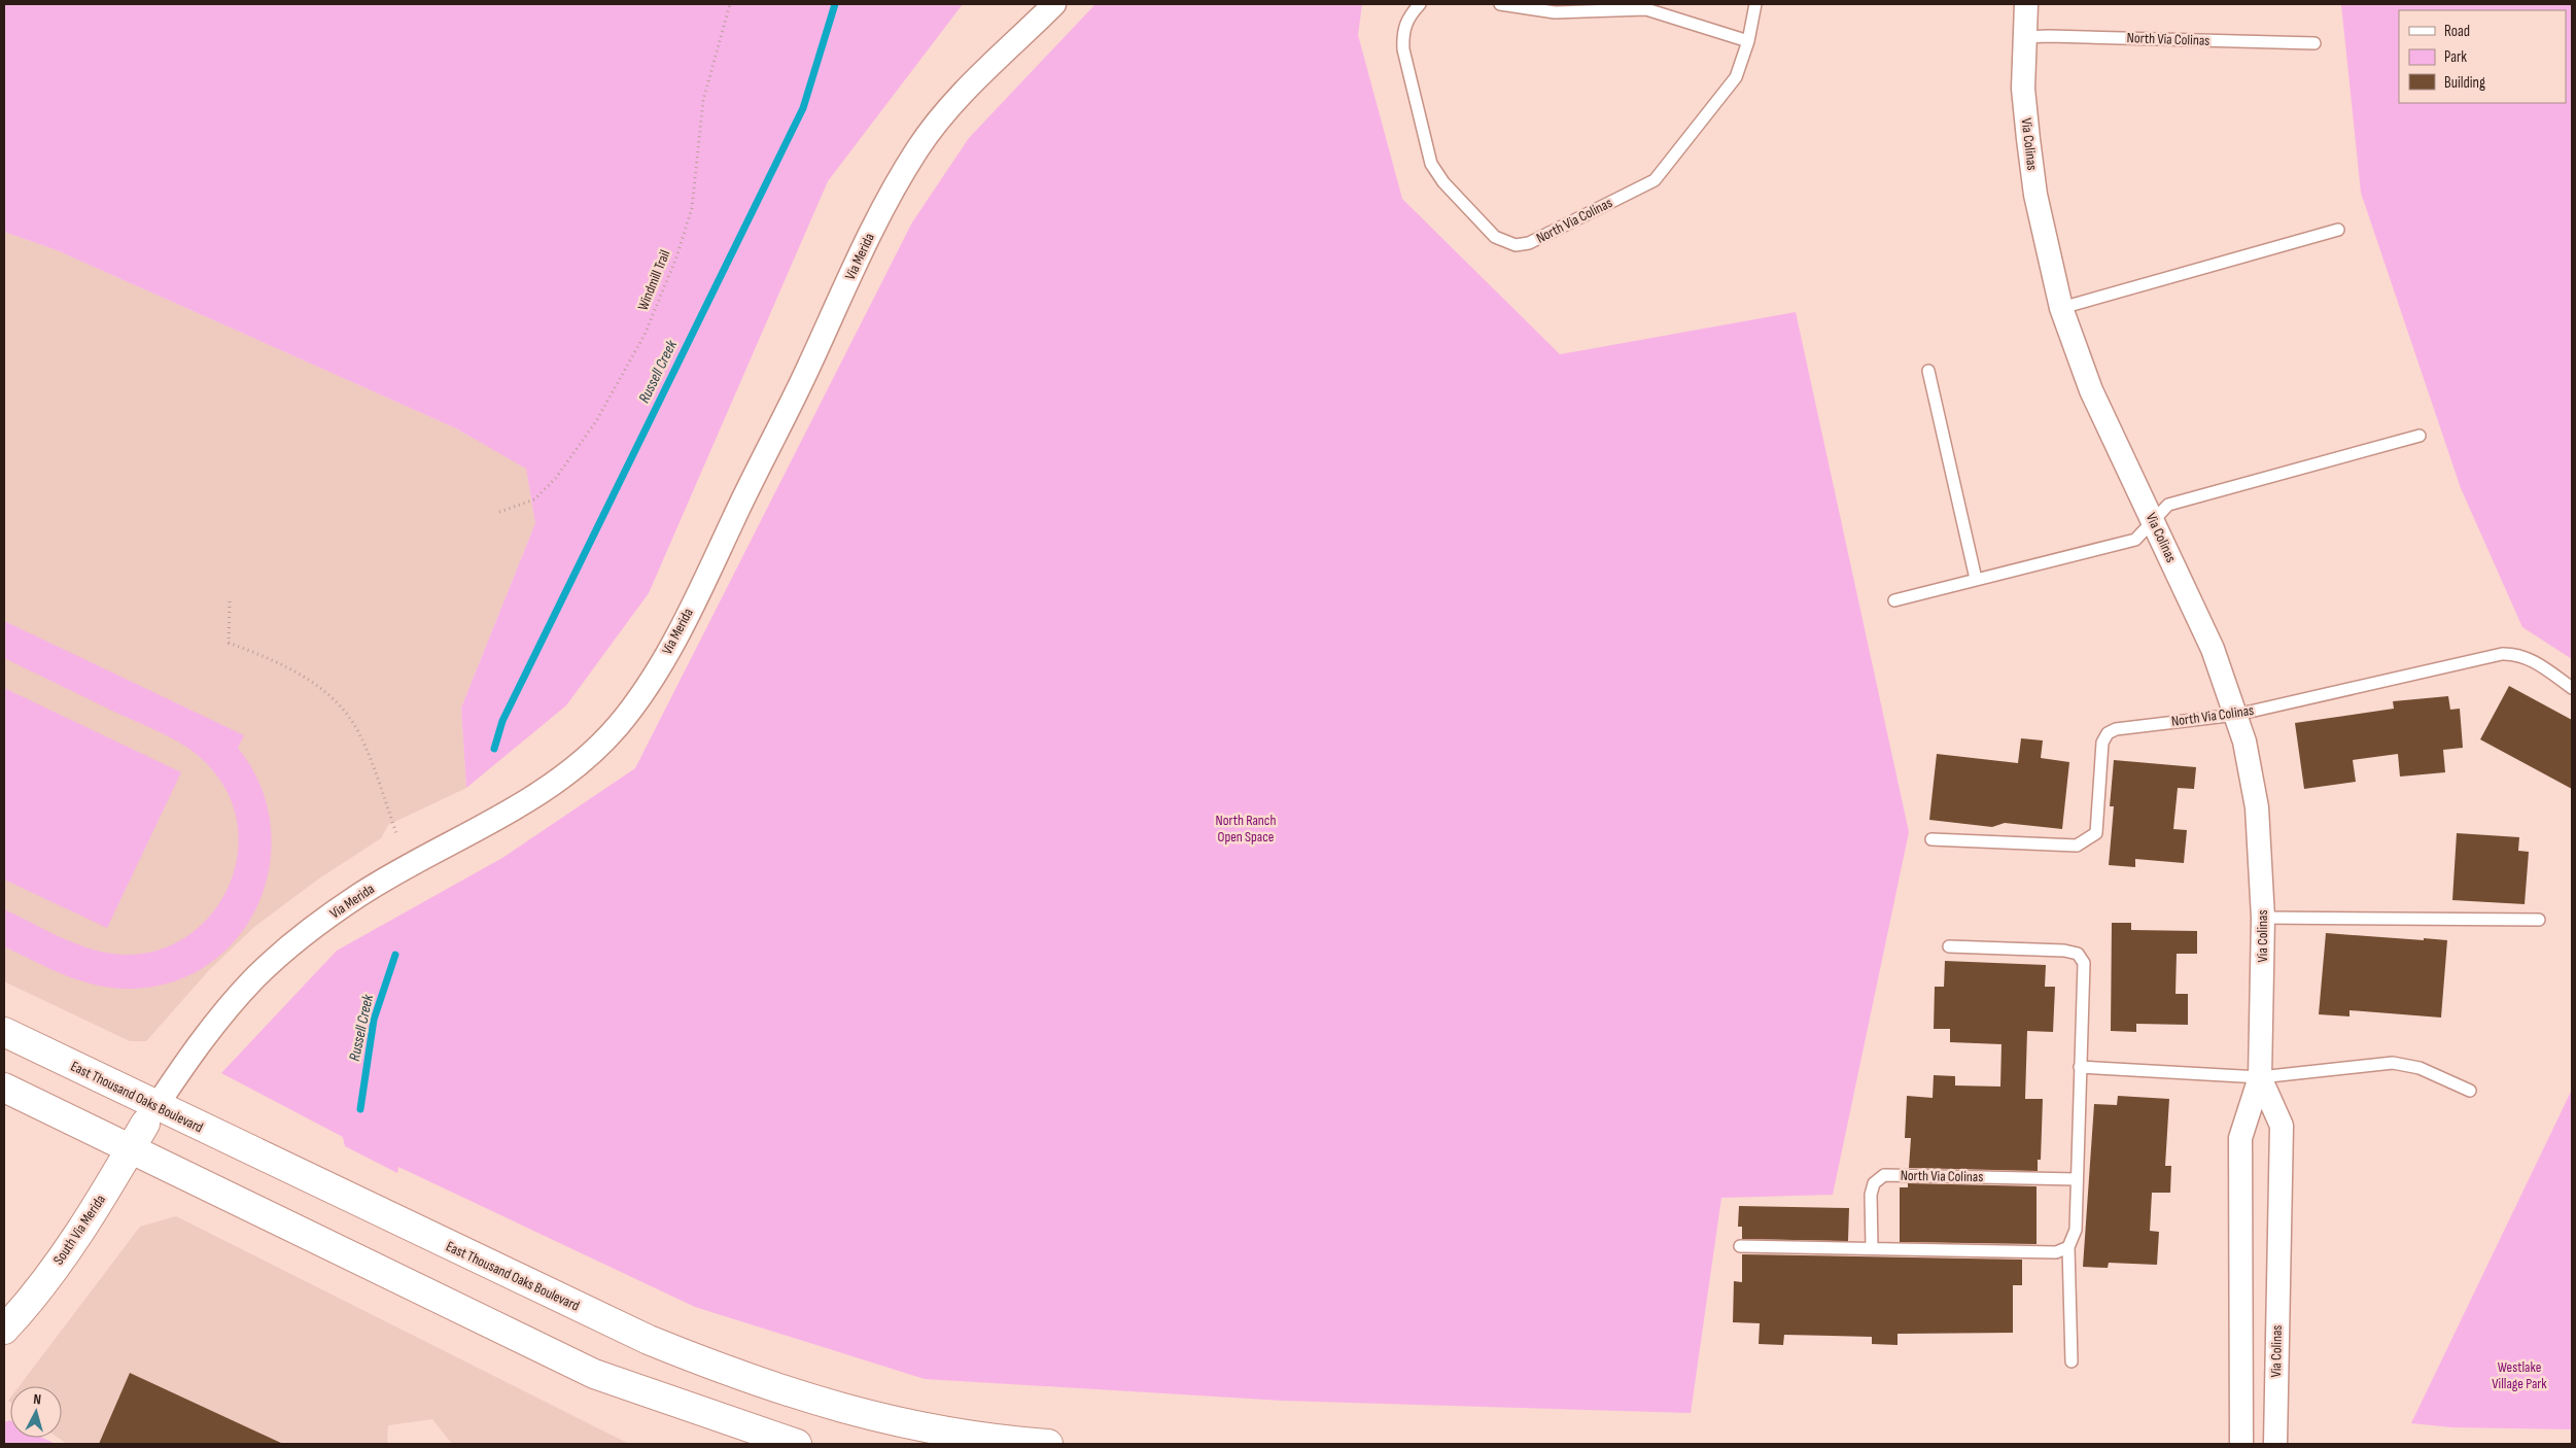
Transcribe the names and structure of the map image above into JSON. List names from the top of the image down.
{
  "streets": {
    "main road": ["East Thousand Oaks Boulevard", "South Via Merida"],
    "street": ["Via Colinas", "Via Merida"],
    "lane": ["North Via Colinas"],
    "path": ["Windmill Trail"]
  },
  "crossings": [
    ["North Via Colinas", "Via Colinas"],
    ["Via Merida", "East Thousand Oaks Boulevard"],
    ["Via Merida", "South Via Merida"],
    ["East Thousand Oaks Boulevard", "South Via Merida"]
  ],
  "water": ["Russell Creek"],
  "parks": ["North Ranch Open Space", "Westlake Village Park"],
  "legend": ["Road", "Park", "Building"],
  "north": "top"
}
